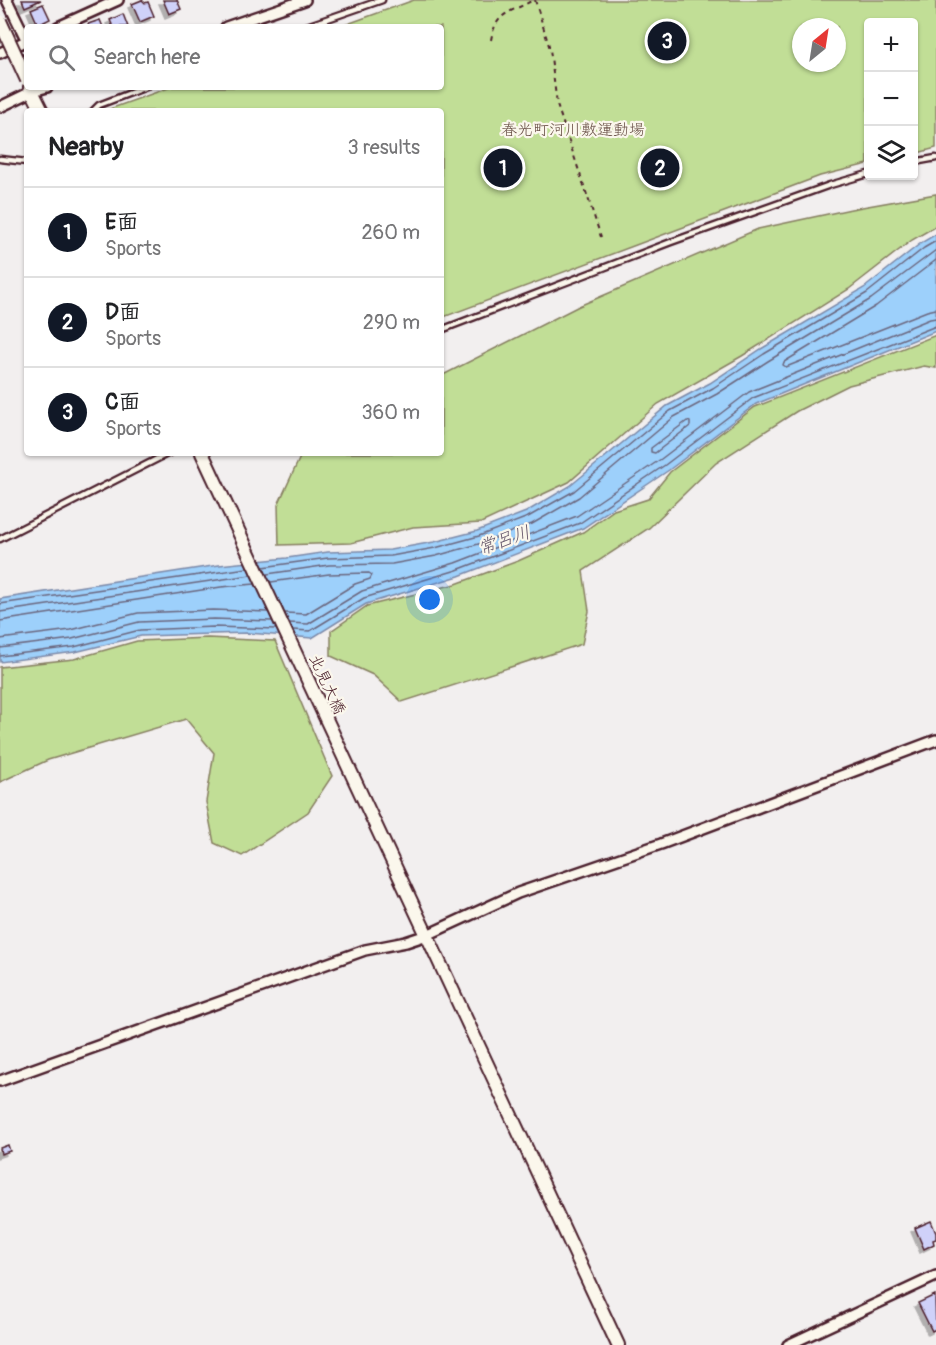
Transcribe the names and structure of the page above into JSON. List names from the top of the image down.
{
  "streets": {
    "street": ["北見大橋"]
  },
  "water": ["常呂川"],
  "parks": ["春光町河川敷運動場"],
  "north": "top right",
  "page": {
    "map_buttons": ["+", "−"],
    "pins": ["3", "1", "2"],
    "search": "Search here",
    "heading": ["Nearby", "3 results"],
    "list": [
      {
        "mark": "1",
        "name": "E面",
        "note": "Sports",
        "value": "260 m"
      },
      {
        "mark": "2",
        "name": "D面",
        "note": "Sports",
        "value": "290 m"
      },
      {
        "mark": "3",
        "name": "C面",
        "note": "Sports",
        "value": "360 m"
      }
    ]
  }
}
